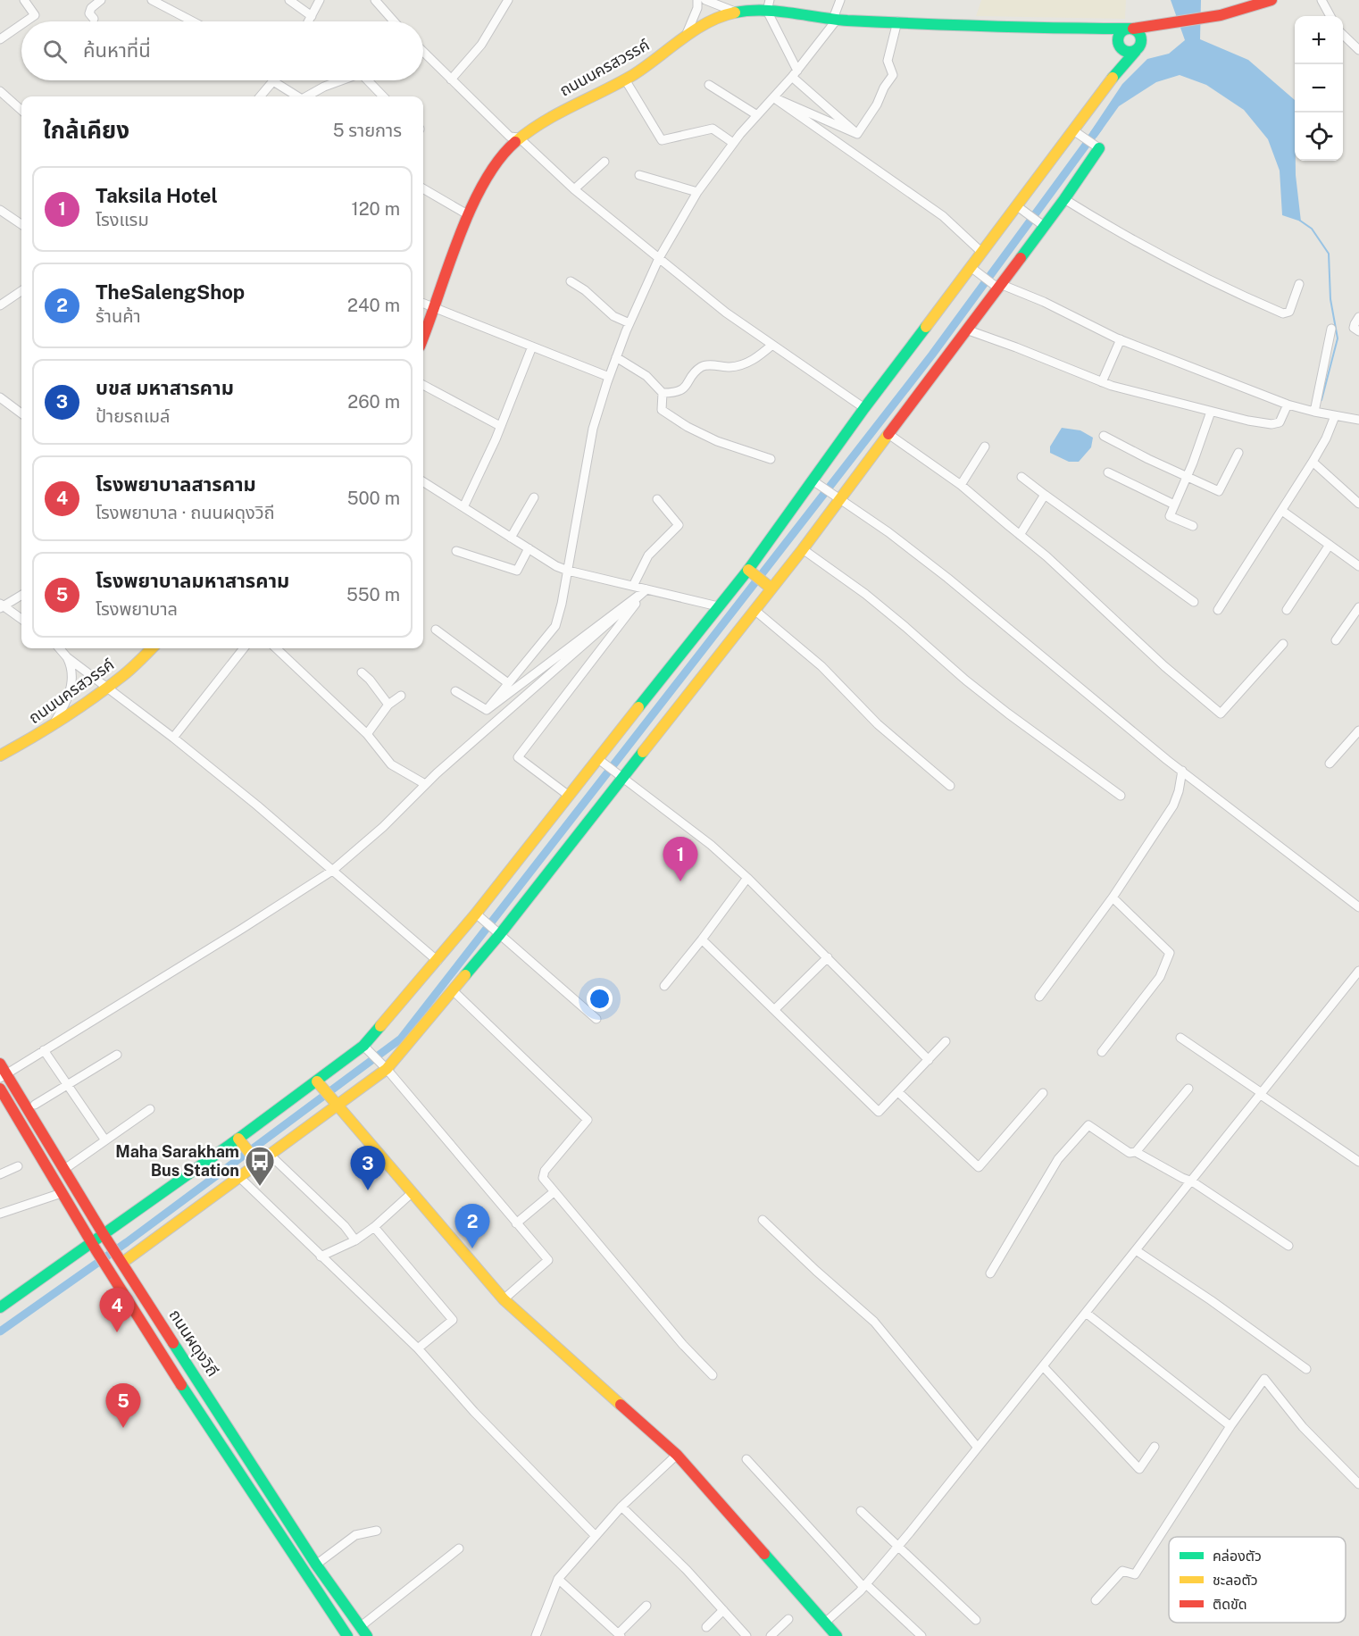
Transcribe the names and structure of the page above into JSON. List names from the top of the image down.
{
  "streets": {
    "street": ["ถนนนครสวรรค์", "ถนนผดุงวิถี"]
  },
  "places": {
    "bus stop": ["Maha Sarakham Bus Station"]
  },
  "legend": ["คล่องตัว", "ชะลอตัว", "ติดขัด"],
  "page": {
    "map_buttons": ["+", "−"],
    "search": "ค้นหาที่นี่",
    "heading": ["ใกล้เคียง", "5 รายการ"],
    "list": [
      {
        "mark": "1",
        "name": "Taksila Hotel",
        "note": "โรงแรม",
        "value": "120 m"
      },
      {
        "mark": "2",
        "name": "TheSalengShop",
        "note": "ร้านค้า",
        "value": "240 m"
      },
      {
        "mark": "3",
        "name": "บขส มหาสารคาม",
        "note": "ป้ายรถเมล์",
        "value": "260 m"
      },
      {
        "mark": "4",
        "name": "โรงพยาบาลสารคาม",
        "note": "โรงพยาบาล · ถนนผดุงวิถี",
        "value": "500 m"
      },
      {
        "mark": "5",
        "name": "โรงพยาบาลมหาสารคาม",
        "note": "โรงพยาบาล",
        "value": "550 m"
      }
    ],
    "pins": [
      "1",
      "3",
      "2",
      "4",
      "5"
    ]
  }
}
